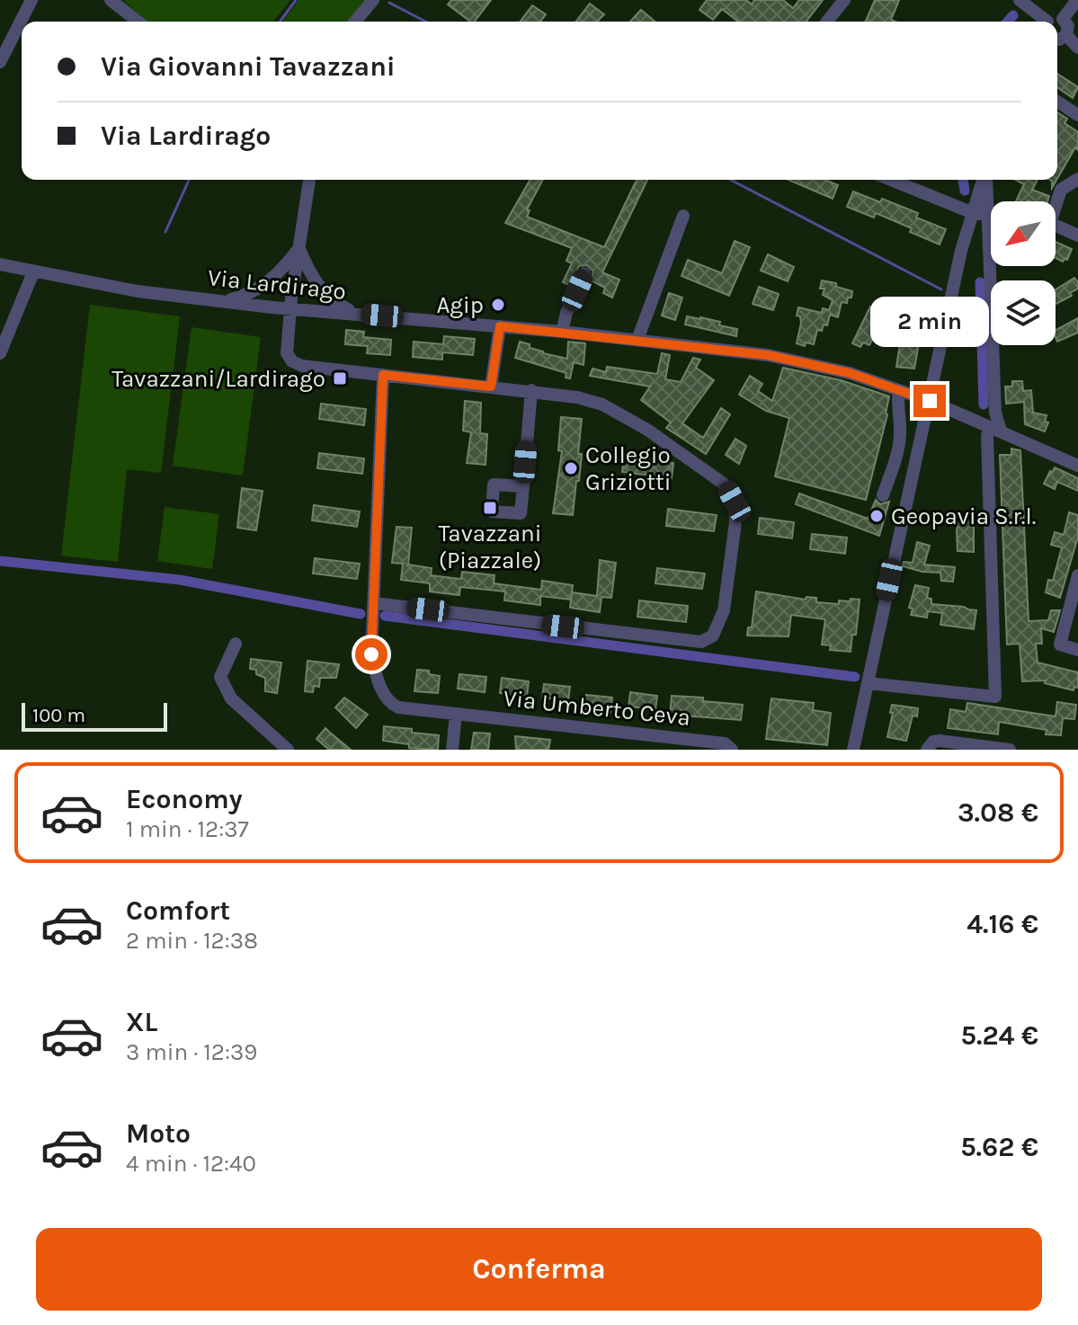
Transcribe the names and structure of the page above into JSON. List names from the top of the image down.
{
  "streets": {
    "street": ["Via Lardirago", "Via Umberto Ceva"]
  },
  "places": {
    "other": ["Agip", "Collegio Griziotti", "Geopavia S.r.l."],
    "transit": ["Tavazzani/Lardirago", "Tavazzani (Piazzale)"]
  },
  "scale_bar": "100 m",
  "north": "bottom left",
  "page": {
    "banner": ["Via Giovanni Tavazzani", "Via Lardirago"],
    "bubble": "2 min",
    "scale": "100 m",
    "list": [
      {
        "name": "Economy",
        "note": "1 min · 12:37",
        "value": "3.08 €"
      },
      {
        "name": "Comfort",
        "note": "2 min · 12:38",
        "value": "4.16 €"
      },
      {
        "name": "XL",
        "note": "3 min · 12:39",
        "value": "5.24 €"
      },
      {
        "name": "Moto",
        "note": "4 min · 12:40",
        "value": "5.62 €"
      }
    ],
    "buttons": "Conferma"
  }
}
